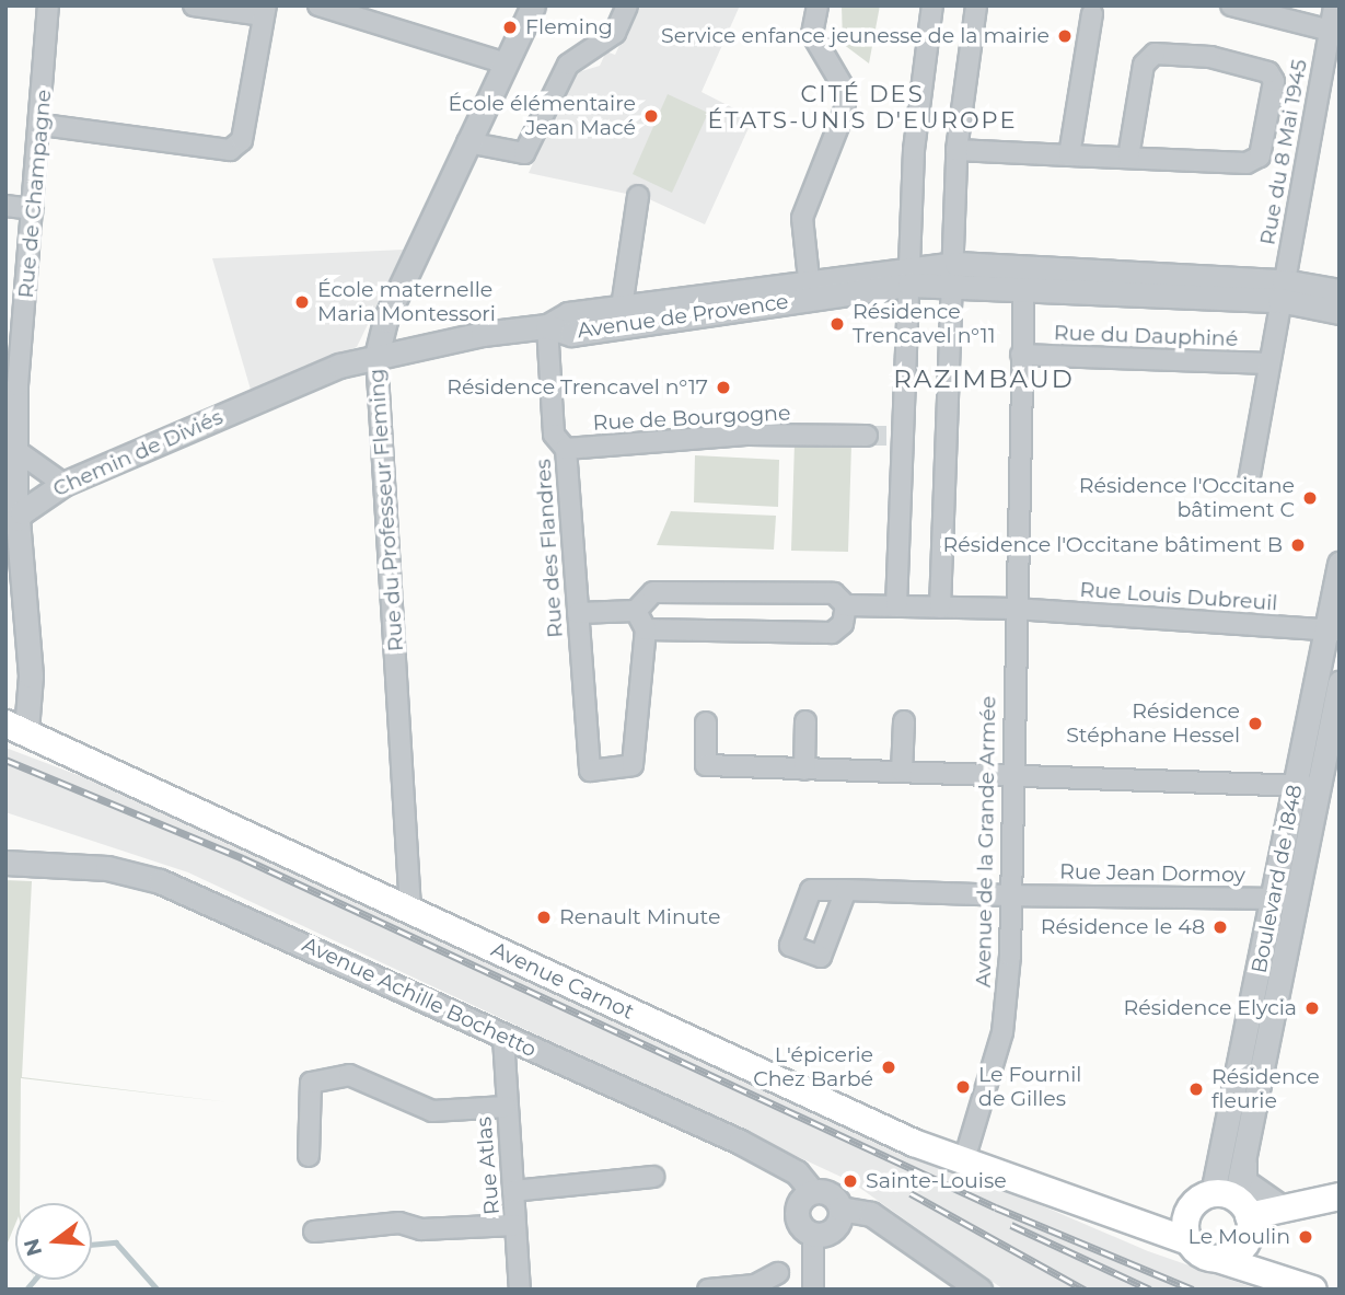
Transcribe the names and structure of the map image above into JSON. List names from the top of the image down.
{
  "streets": {
    "main road": ["Avenue Carnot"],
    "street": [
      "Rue du 8 Mai 1945",
      "Rue de Champagne",
      "Avenue de Provence",
      "Rue du Dauphiné",
      "Rue de Bourgogne",
      "Chemin de Diviés",
      "Rue du Professeur Fleming",
      "Rue des Flandres",
      "Rue Louis Dubreuil",
      "Avenue de la Grande Armée",
      "Rue Jean Dormoy",
      "Boulevard de 1848",
      "Avenue Achille Bochetto",
      "Rue Atlas"
    ]
  },
  "crossings": [
    ["Rue du 8 Mai 1945", "Avenue de Provence"],
    ["Rue du 8 Mai 1945", "Rue du Dauphiné"],
    ["Rue de Champagne", "Chemin de Diviés"],
    ["Avenue de Provence", "Rue des Flandres"],
    ["Avenue de Provence", "Avenue de la Grande Armée"],
    ["Rue du Dauphiné", "Avenue de la Grande Armée"],
    ["Rue de Bourgogne", "Rue des Flandres"],
    ["Chemin de Diviés", "Rue du Professeur Fleming"],
    ["Rue du Professeur Fleming", "Avenue Carnot"],
    ["Rue Louis Dubreuil", "Avenue de la Grande Armée"],
    ["Rue Louis Dubreuil", "Boulevard de 1848"],
    ["Avenue de la Grande Armée", "Rue Jean Dormoy"],
    ["Avenue de la Grande Armée", "Avenue Carnot"],
    ["Rue Jean Dormoy", "Boulevard de 1848"],
    ["Avenue Achille Bochetto", "Rue Atlas"]
  ],
  "districts": ["CITÉ DES ÉTATS-UNIS D'EUROPE", "RAZIMBAUD"],
  "places": [
    "Fleming",
    "Service enfance jeunesse de la mairie",
    "École élémentaire Jean Macé",
    "École maternelle Maria Montessori",
    "Résidence Trencavel n°11",
    "Résidence Trencavel n°17",
    "Résidence l'Occitane bâtiment C",
    "Résidence l'Occitane bâtiment B",
    "Résidence Stéphane Hessel",
    "Renault Minute",
    "Résidence le 48",
    "Résidence Elycia",
    "L'épicerie Chez Barbé",
    "Le Fournil de Gilles",
    "Résidence fleurie",
    "Sainte-Louise",
    "Le Moulin"
  ],
  "north": "left"
}
